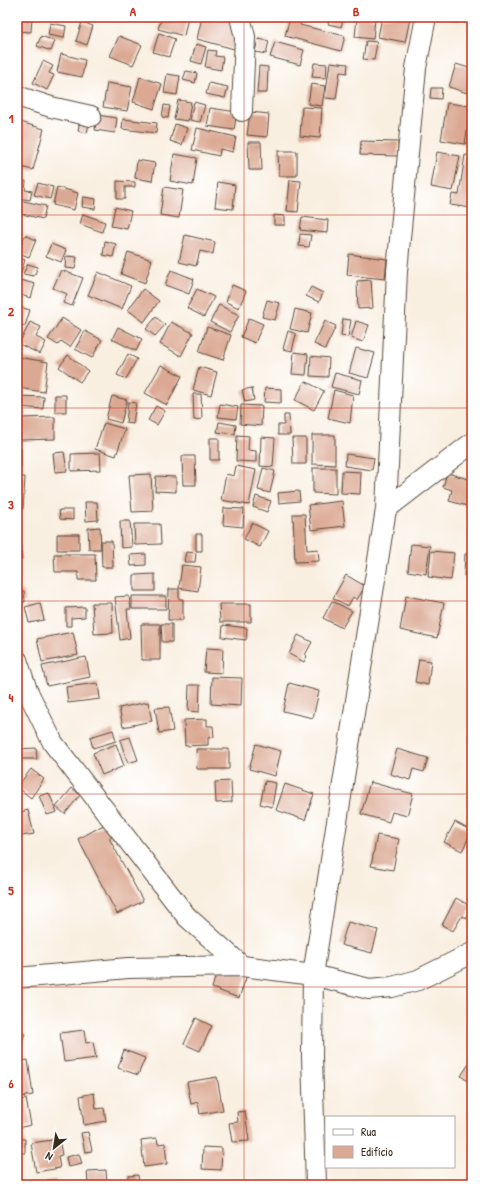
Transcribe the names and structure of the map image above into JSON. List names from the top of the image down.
{
  "legend": ["Rua", "Edifício"],
  "north": "bottom left",
  "grid": {
    "columns": ["A", "B"],
    "rows": [
      "1",
      "2",
      "3",
      "4",
      "5",
      "6"
    ]
  }
}
